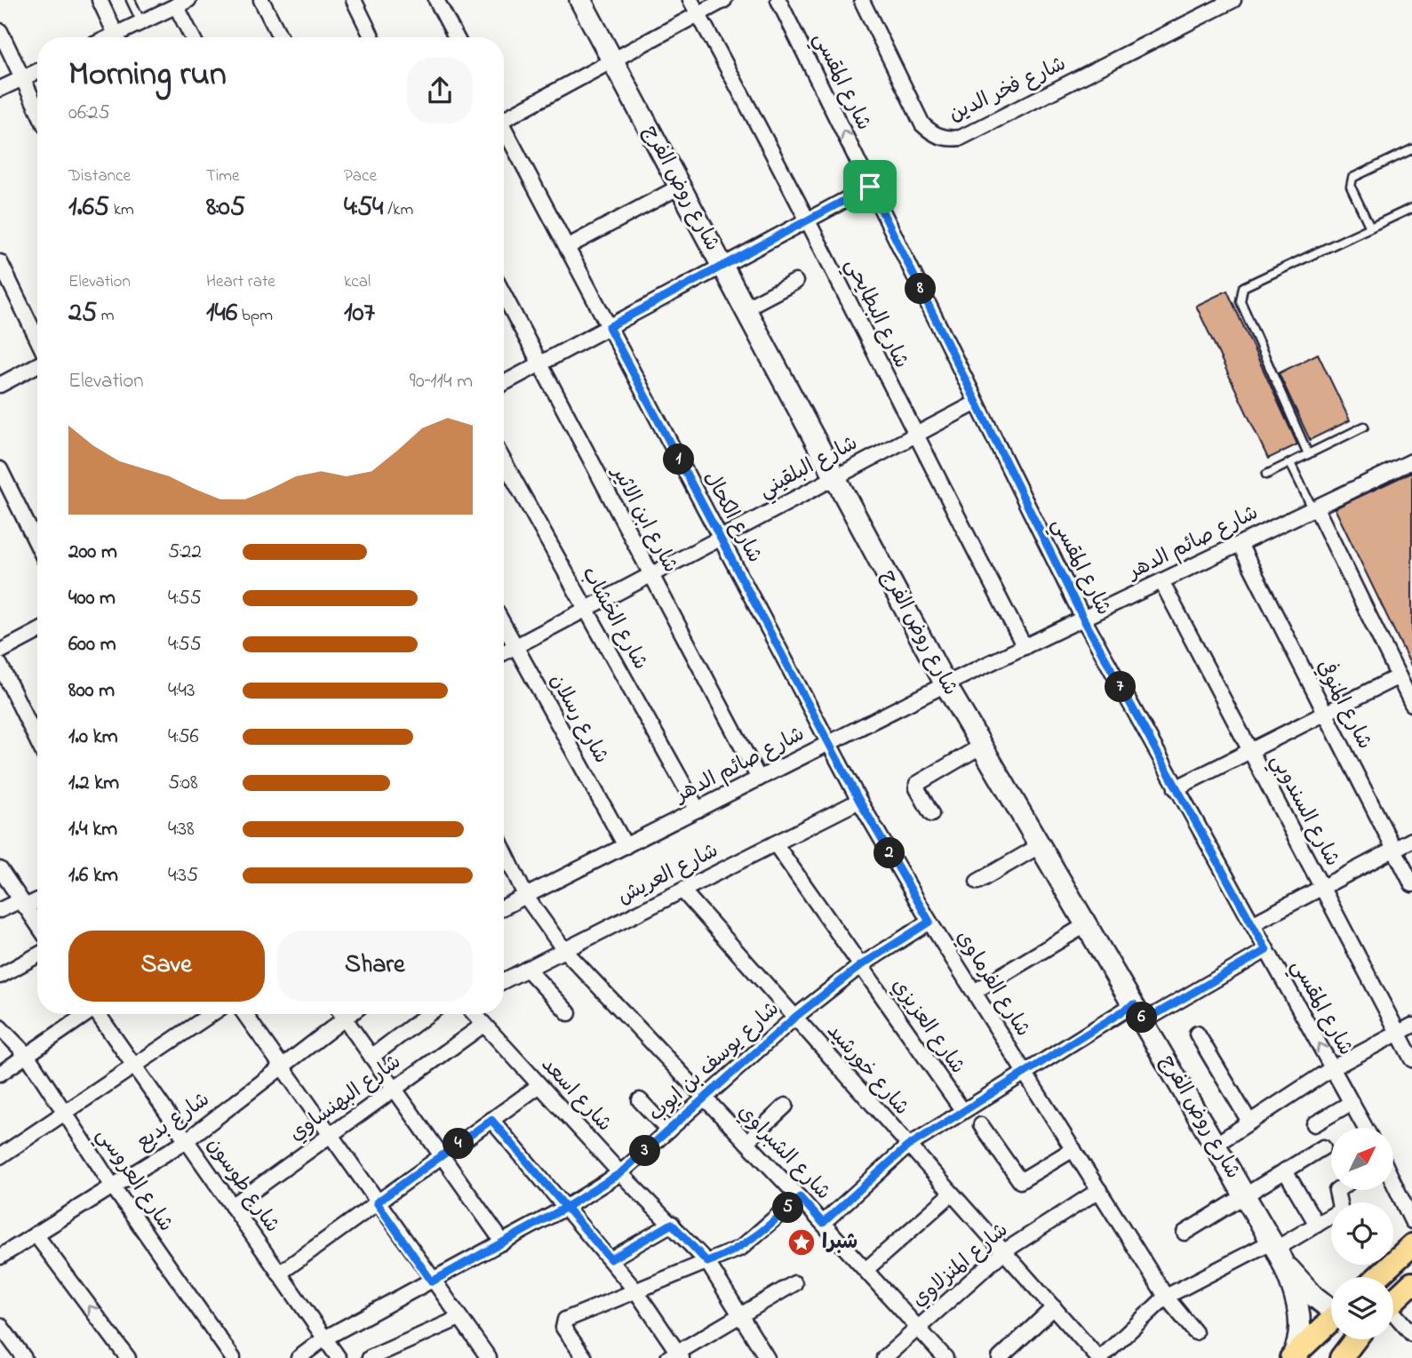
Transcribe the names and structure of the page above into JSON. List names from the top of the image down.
{
  "streets": {
    "street": [
      "شارع المقسي",
      "شارع فخر الدين",
      "شارع روض الفرج",
      "شارع البطايحي",
      "شارع البلقيني",
      "شارع الكحال",
      "شارع ابن الاثير",
      "شارع صائم الدهر",
      "شارع الخشاب",
      "شارع المنوفي",
      "شارع رسلان",
      "شارع السندوبي",
      "شارع العريش",
      "شارع الفرماوي",
      "شارع العزيزي",
      "شارع يوسف بن ايوب",
      "شارع خورشيد",
      "شارع اسعد",
      "شارع البهنساوي",
      "شارع بديع",
      "شارع الشبراوي",
      "شارع العروسي",
      "شارع طوسون",
      "شارع المنزلاوي"
    ]
  },
  "crossings": [
    ["شارع المقسي", "شارع البلقيني"],
    ["شارع المقسي", "شارع صائم الدهر"],
    ["شارع روض الفرج", "شارع البلقيني"],
    ["شارع روض الفرج", "شارع صائم الدهر"],
    ["شارع البطايحي", "شارع البلقيني"],
    ["شارع البطايحي", "شارع صائم الدهر"],
    ["شارع البلقيني", "شارع الكحال"],
    ["شارع البلقيني", "شارع ابن الاثير"],
    ["شارع البلقيني", "شارع الخشاب"],
    ["شارع البلقيني", "شارع رسلان"],
    ["شارع الكحال", "شارع صائم الدهر"],
    ["شارع الكحال", "شارع الفرماوي"],
    ["شارع ابن الاثير", "شارع صائم الدهر"],
    ["شارع صائم الدهر", "شارع الخشاب"],
    ["شارع صائم الدهر", "شارع المنوفي"],
    ["شارع صائم الدهر", "شارع رسلان"],
    ["شارع صائم الدهر", "شارع السندوبي"],
    ["شارع صائم الدهر", "شارع الفرماوي"],
    ["شارع صائم الدهر", "شارع الشبراوي"],
    ["شارع العريش", "شارع الفرماوي"],
    ["شارع العريش", "شارع العزيزي"],
    ["شارع العريش", "شارع خورشيد"],
    ["شارع العريش", "شارع الشبراوي"],
    ["شارع الفرماوي", "شارع يوسف بن ايوب"],
    ["شارع الفرماوي", "شارع المنزلاوي"],
    ["شارع العزيزي", "شارع يوسف بن ايوب"],
    ["شارع يوسف بن ايوب", "شارع خورشيد"],
    ["شارع يوسف بن ايوب", "شارع اسعد"],
    ["شارع يوسف بن ايوب", "شارع الشبراوي"],
    ["شارع يوسف بن ايوب", "شارع طوسون"],
    ["شارع خورشيد", "شارع المنزلاوي"],
    ["شارع اسعد", "شارع البهنساوي"],
    ["شارع البهنساوي", "شارع طوسون"],
    ["شارع بديع", "شارع العروسي"],
    ["شارع بديع", "شارع طوسون"],
    ["شارع الشبراوي", "شارع المنزلاوي"]
  ],
  "places": {
    "place": ["شبرا"]
  },
  "north": "top right",
  "page": {
    "heading": ["Morning run", "06:25"],
    "stats": [
      ["Distance", "1.65 km"],
      ["Time", "8:05"],
      ["Pace", "4:54 /km"],
      ["Elevation", "25 m"],
      ["Heart rate", "146 bpm"],
      ["kcal", "107"]
    ],
    "pins": [
      "8",
      "1",
      "7",
      "2",
      "6",
      "4",
      "3",
      "5"
    ],
    "chart": ["Elevation", "90–114 m"],
    "list": [
      {
        "name": "200 m",
        "note": "5:22"
      },
      {
        "name": "400 m",
        "note": "4:55"
      },
      {
        "name": "600 m",
        "note": "4:55"
      },
      {
        "name": "800 m",
        "note": "4:43"
      },
      {
        "name": "1.0 km",
        "note": "4:56"
      },
      {
        "name": "1.2 km",
        "note": "5:08"
      },
      {
        "name": "1.4 km",
        "note": "4:38"
      },
      {
        "name": "1.6 km",
        "note": "4:35"
      }
    ],
    "buttons": ["Save", "Share"]
  }
}
